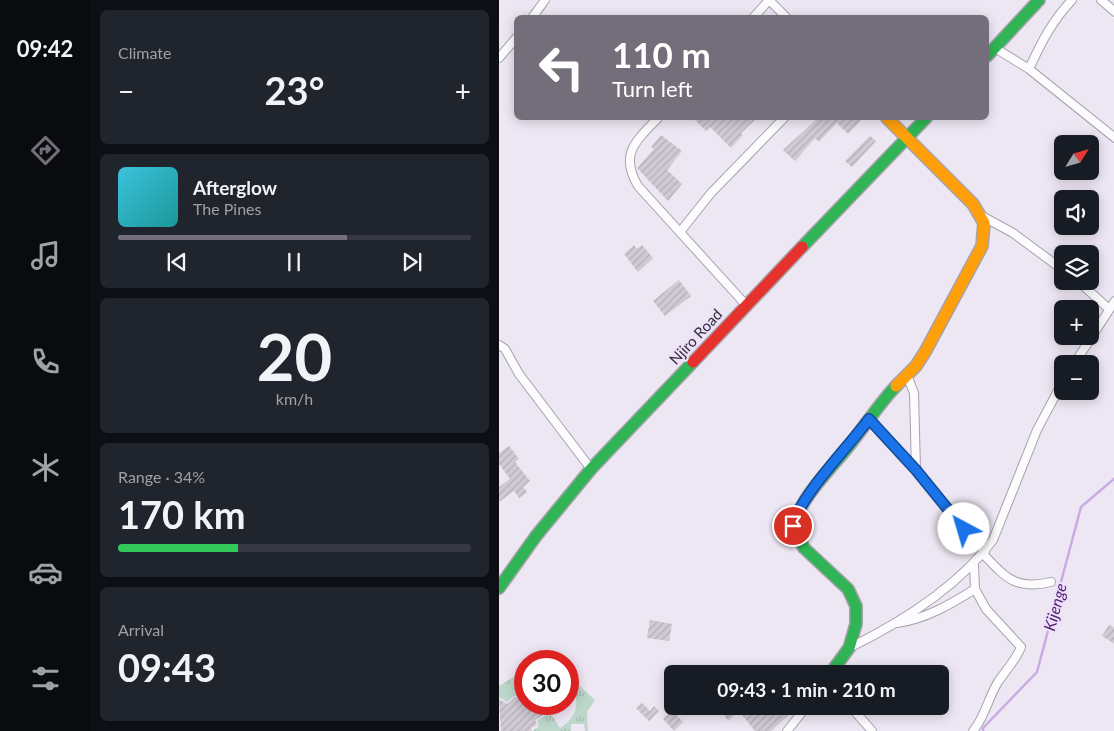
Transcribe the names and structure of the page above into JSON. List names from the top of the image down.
{
  "streets": {
    "street": ["Njiro Road"]
  },
  "water": ["Kijenge"],
  "north": "top right",
  "page": {
    "tabs": "09:42",
    "tile": [
      "Climate",
      ["20", "km/h"],
      ["Range · 34%", "170 km"],
      ["Arrival", "09:43"]
    ],
    "turn": ["110 m", "Turn left"],
    "heat": ["−", "23°", "+"],
    "map_buttons": ["+", "−"],
    "song": ["Afterglow", "The Pines"],
    "limit": "30",
    "trip": "09:43 · 1 min · 210 m"
  }
}
